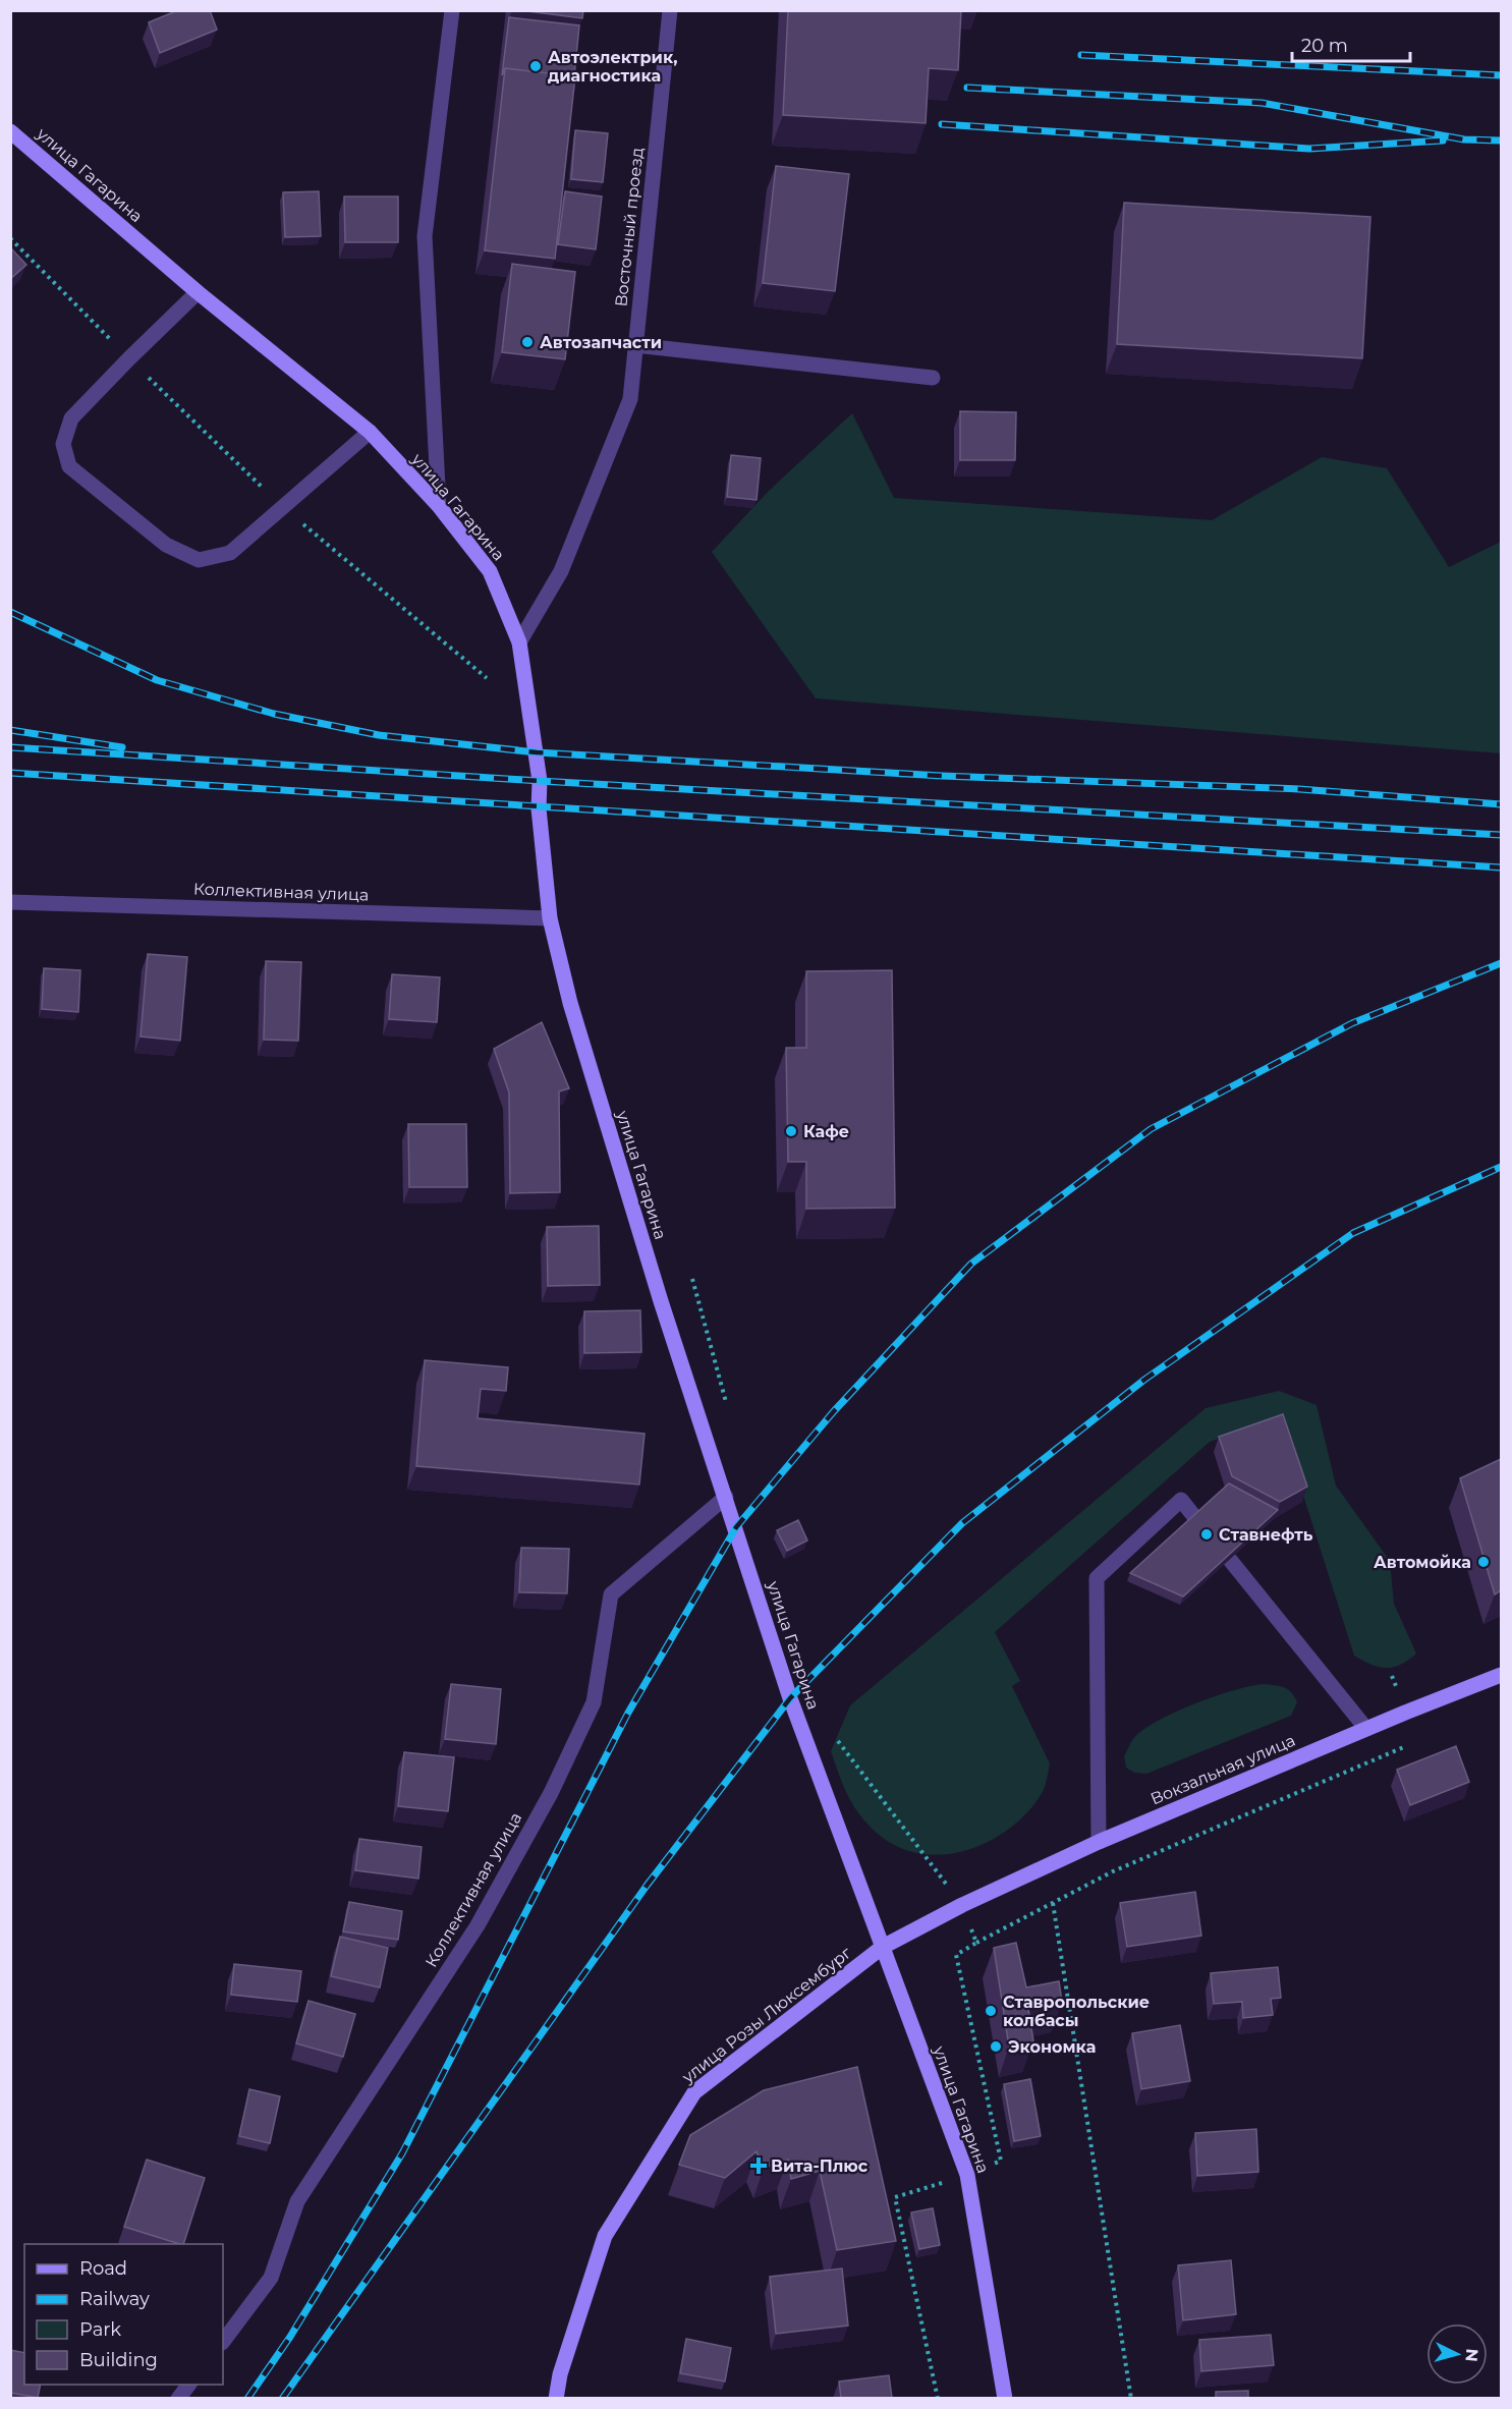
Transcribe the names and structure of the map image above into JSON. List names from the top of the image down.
{
  "streets": {
    "main road": ["улица Гагарина", "Вокзальная улица", "улица Розы Люксембург"],
    "street": ["Восточный проезд", "Коллективная улица"]
  },
  "crossings": [
    ["улица Гагарина", "Восточный проезд"],
    ["улица Гагарина", "Коллективная улица"],
    ["улица Гагарина", "улица Розы Люксембург"],
    ["Вокзальная улица", "улица Розы Люксембург"]
  ],
  "places": {
    "other": [
      "Автоэлектрик, диагностика",
      "Автозапчасти",
      "Кафе",
      "Ставнефть",
      "Автомойка",
      "Ставропольские колбасы",
      "Экономка"
    ],
    "health": ["Вита-Плюс"]
  },
  "legend": [
    "Road",
    "Railway",
    "Park",
    "Building"
  ],
  "scale_bar": "20 m",
  "north": "right"
}
